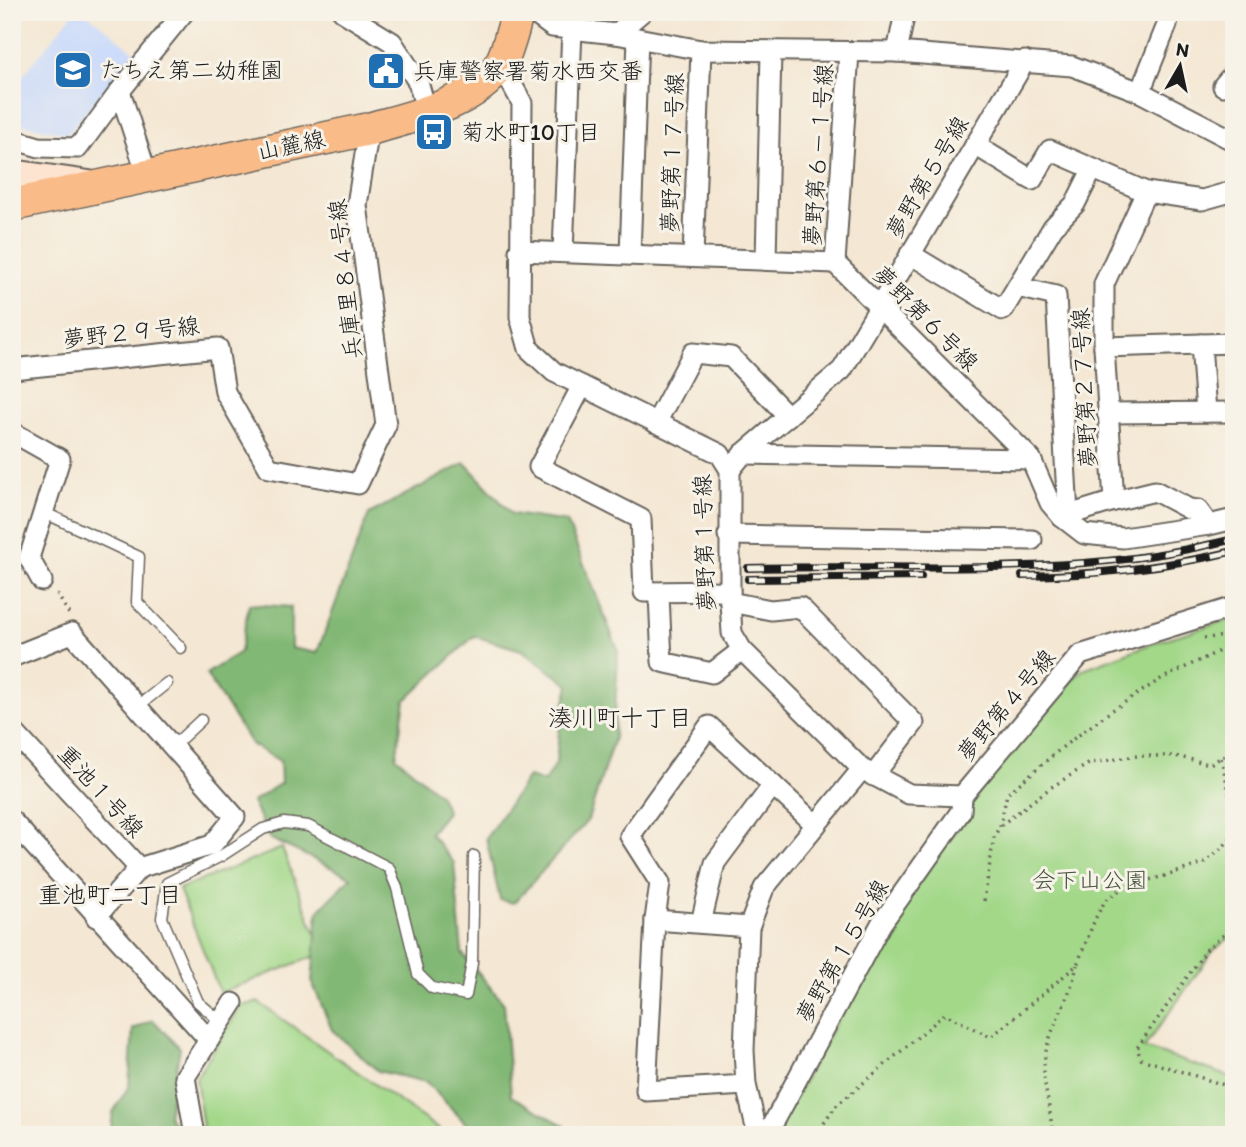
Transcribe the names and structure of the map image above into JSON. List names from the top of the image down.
{
  "streets": {
    "main road": ["山麓線"],
    "street": [
      "夢野第１７号線",
      "夢野第６－１号線",
      "夢野第５号線",
      "兵庫里８４号線",
      "夢野第６号線",
      "夢野２９号線",
      "夢野第２７号線",
      "夢野第１号線",
      "夢野第４号線",
      "重池１号線",
      "夢野第１５号線"
    ]
  },
  "crossings": [
    ["山麓線", "兵庫里８４号線"],
    ["山麓線", "夢野第１号線"],
    ["夢野第６－１号線", "夢野第６号線"],
    ["夢野第５号線", "夢野第６号線"],
    ["夢野第５号線", "夢野第１号線"],
    ["兵庫里８４号線", "夢野２９号線"],
    ["夢野第１号線", "夢野第４号線"],
    ["夢野第４号線", "夢野第１５号線"]
  ],
  "districts": ["湊川町十丁目", "重池町二丁目"],
  "parks": ["会下山公園"],
  "places": {
    "school or university": ["たちえ第二幼稚園"],
    "public building": ["兵庫警察署菊水西交番"],
    "bus stop": ["菊水町10丁目"]
  },
  "north": "top"
}
